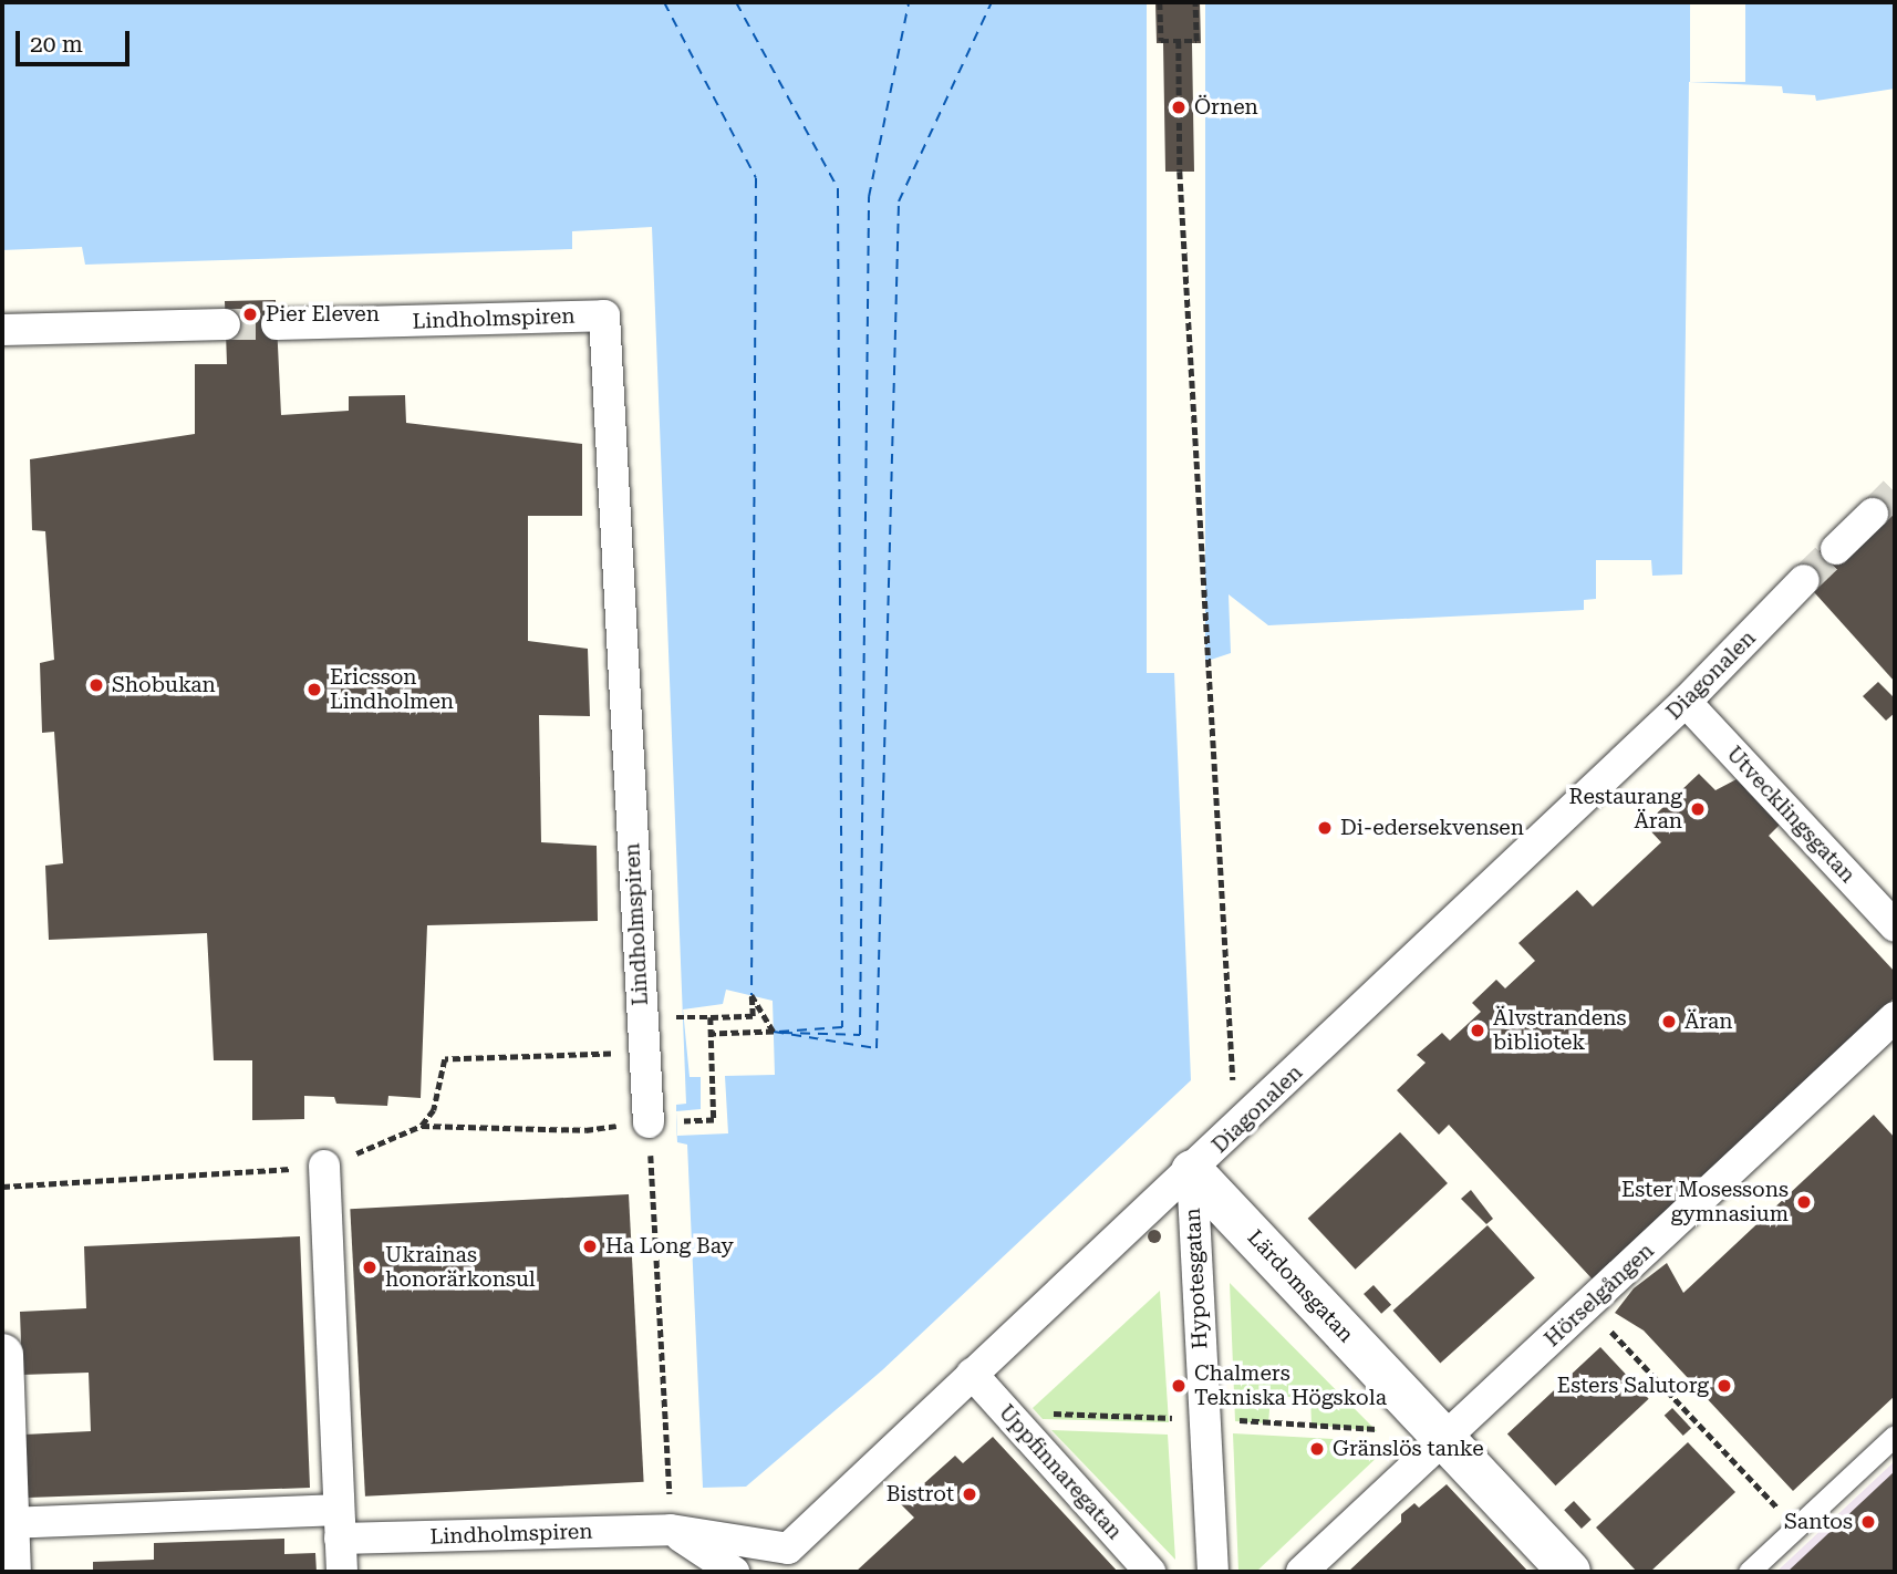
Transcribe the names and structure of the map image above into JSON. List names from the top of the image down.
{
  "streets": {
    "street": [
      "Lindholmspiren",
      "Diagonalen",
      "Utvecklingsgatan",
      "Hypotesgatan",
      "Lärdomsgatan",
      "Hörselgången",
      "Uppfinnaregatan"
    ]
  },
  "crossings": [
    ["Lindholmspiren", "Diagonalen"],
    ["Diagonalen", "Utvecklingsgatan"],
    ["Diagonalen", "Hypotesgatan"],
    ["Diagonalen", "Lärdomsgatan"],
    ["Diagonalen", "Uppfinnaregatan"],
    ["Hypotesgatan", "Lärdomsgatan"],
    ["Lärdomsgatan", "Hörselgången"]
  ],
  "places": [
    "Örnen",
    "Pier Eleven",
    "Shobukan",
    "Ericsson Lindholmen",
    "Restaurang Äran",
    "Di-edersekvensen",
    "Äran",
    "Älvstrandens bibliotek",
    "Ester Mosessons gymnasium",
    "Ha Long Bay",
    "Ukrainas honorärkonsul",
    "Chalmers Tekniska Högskola",
    "Esters Salutorg",
    "Gränslös tanke",
    "Bistrot",
    "Santos"
  ],
  "scale_bar": "20 m"
}
